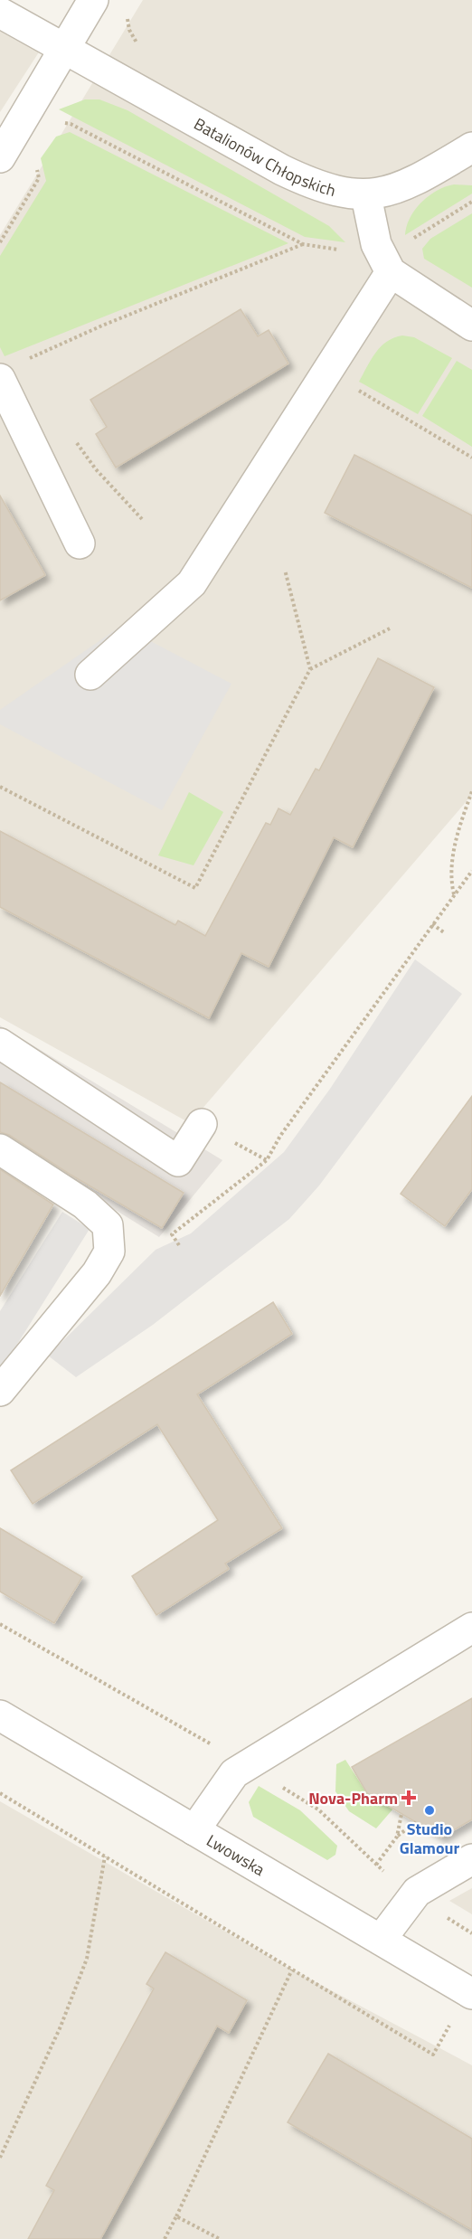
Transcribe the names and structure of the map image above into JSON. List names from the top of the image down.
{
  "streets": {
    "street": ["Batalionów Chłopskich", "Lwowska"]
  },
  "places": {
    "health": ["Nova-Pharm"],
    "other": ["Studio Glamour"]
  }
}
